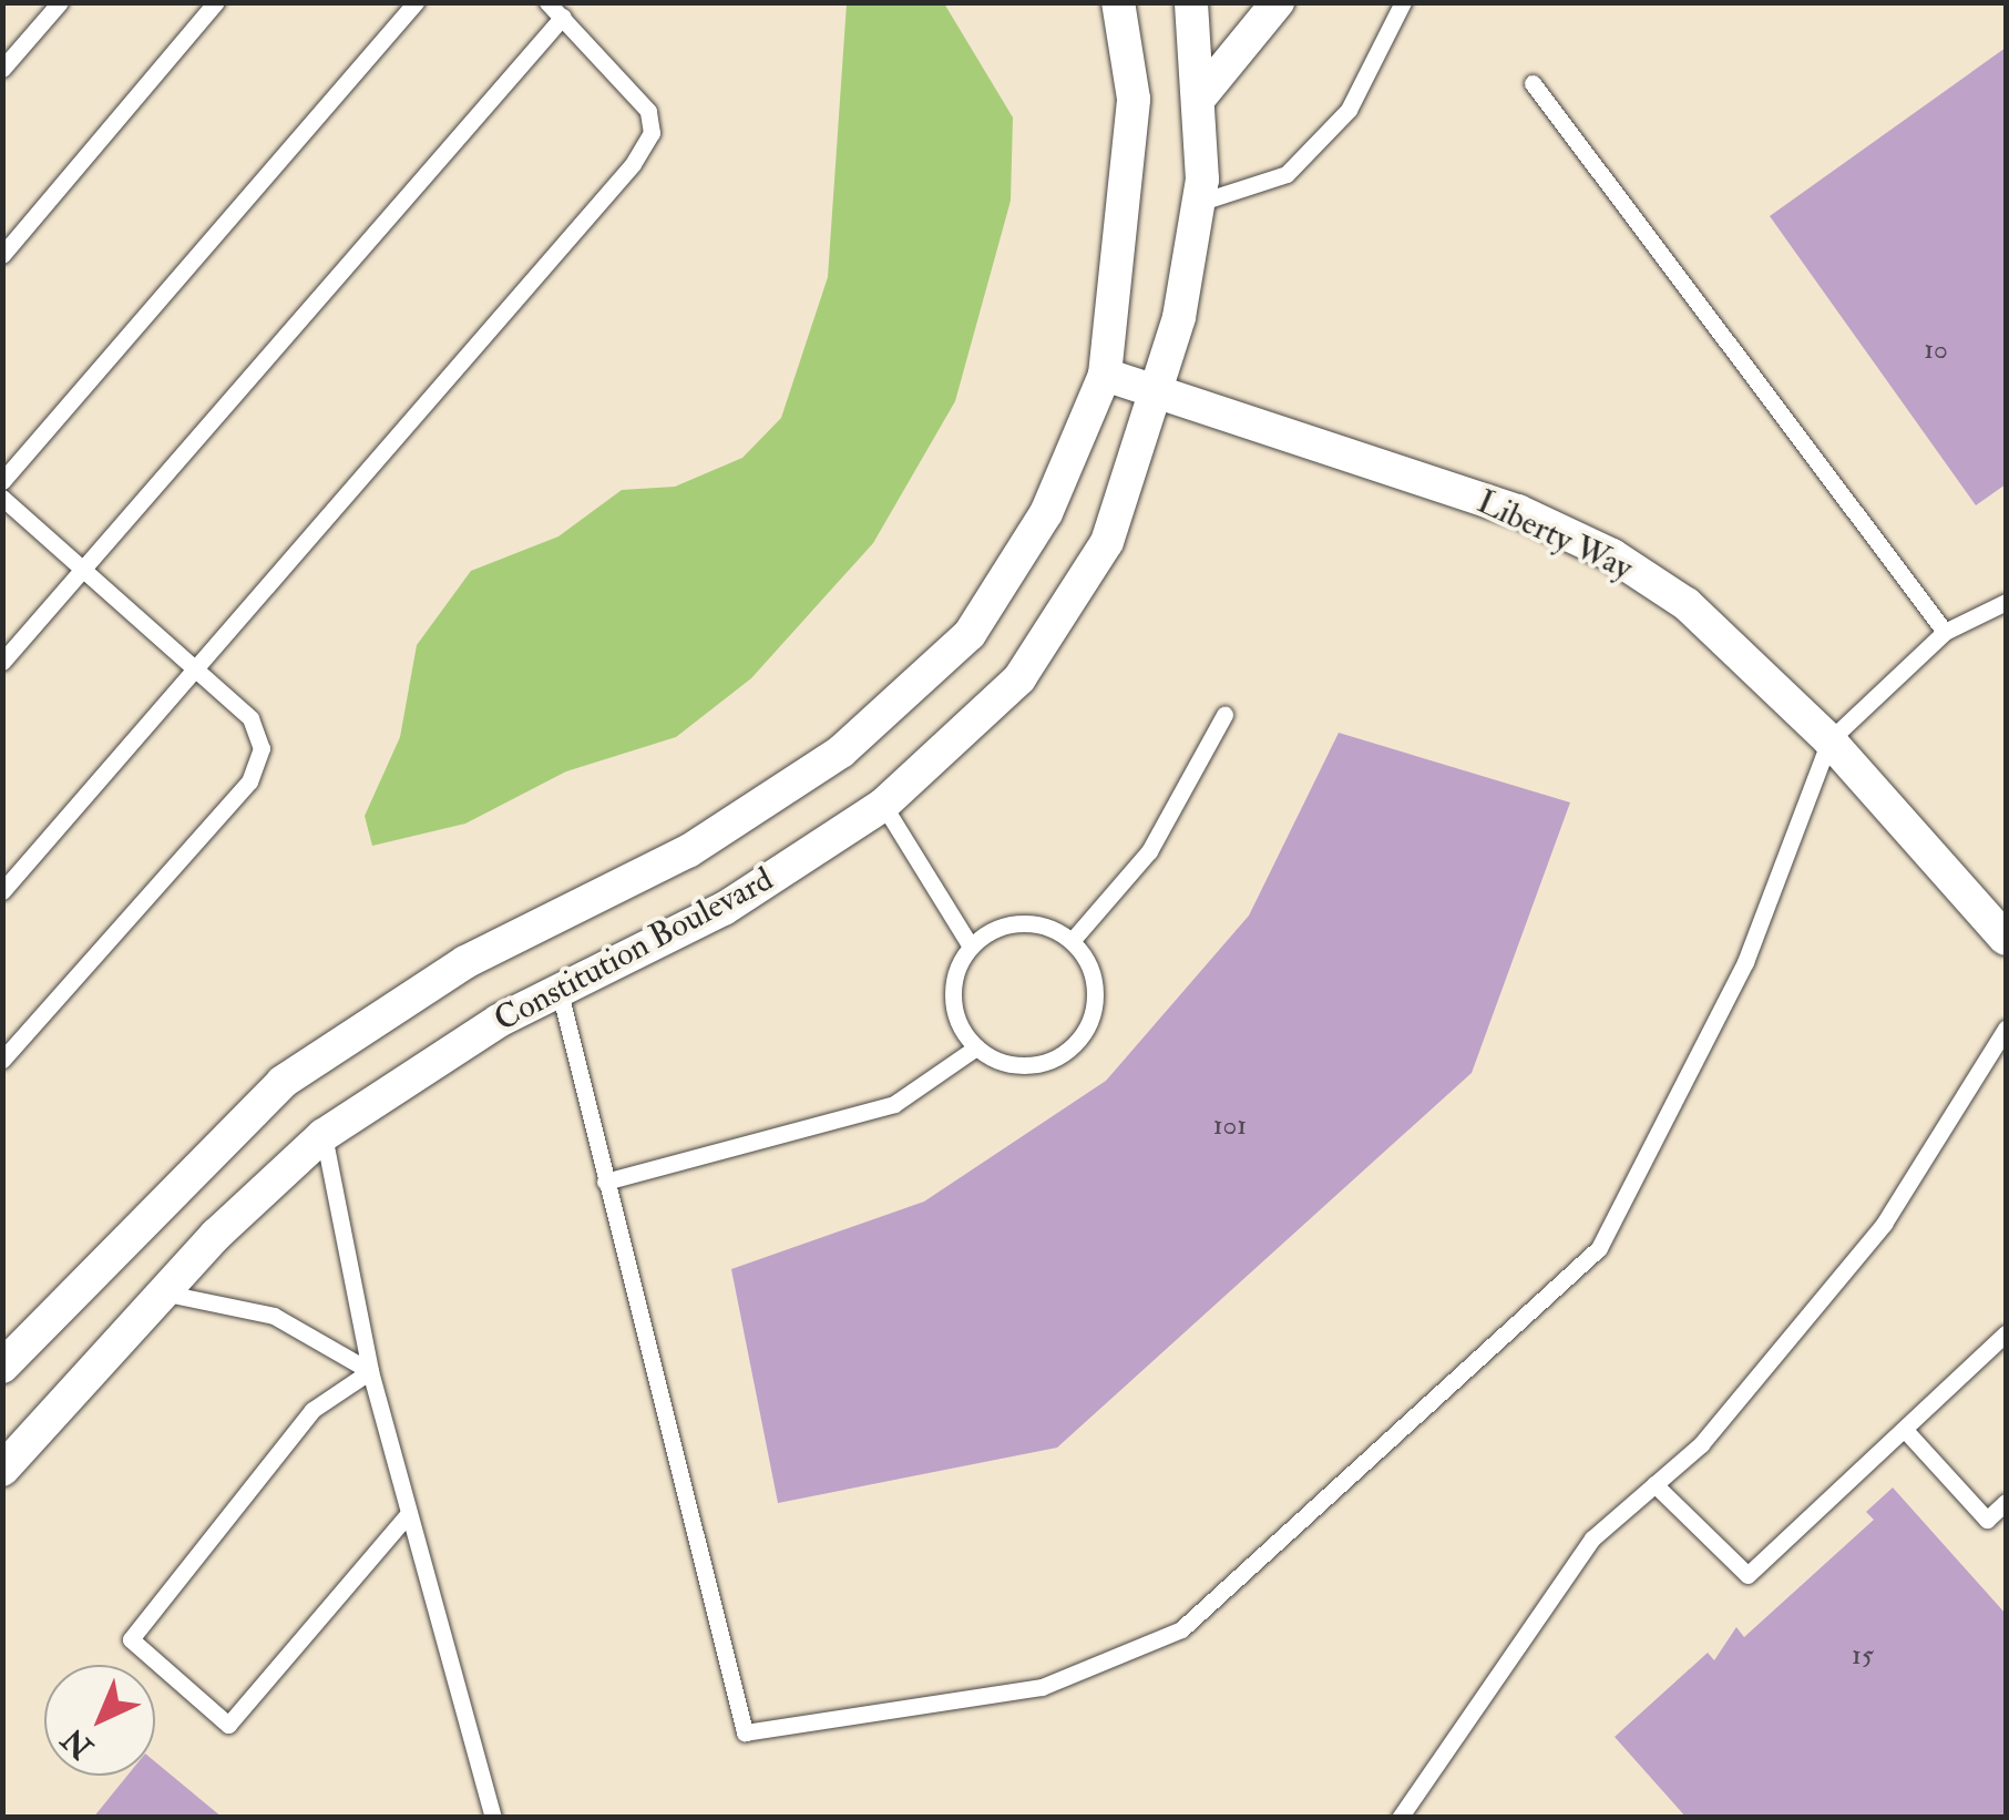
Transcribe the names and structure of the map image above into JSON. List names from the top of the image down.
{
  "streets": {
    "street": ["Liberty Way", "Constitution Boulevard"]
  },
  "crossings": [
    ["Liberty Way", "Constitution Boulevard"]
  ],
  "house_numbers": ["10", "101", "15"],
  "north": "bottom left"
}
